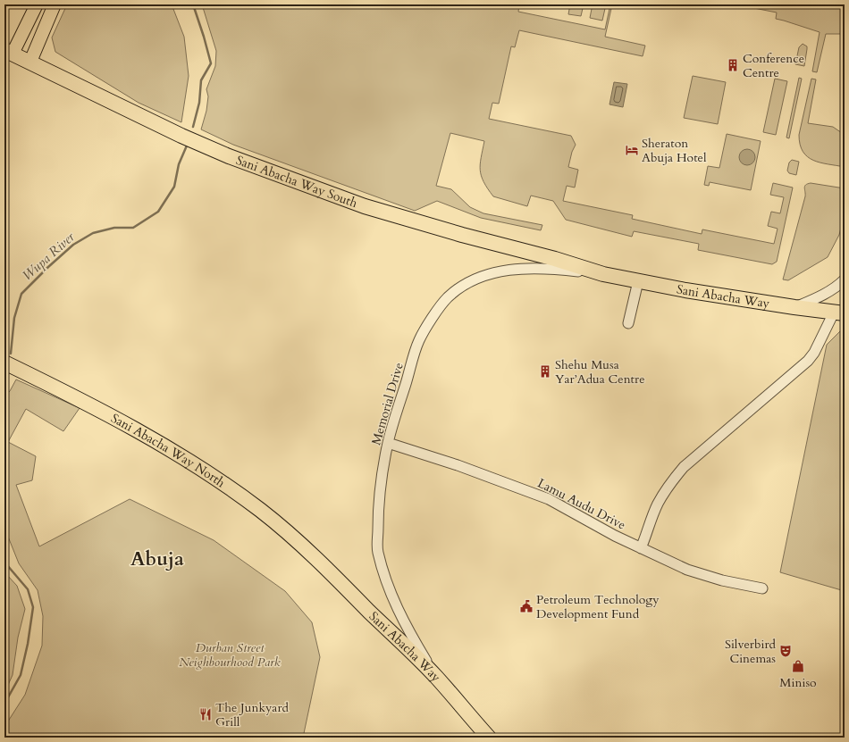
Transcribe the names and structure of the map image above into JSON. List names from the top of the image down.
{
  "streets": {
    "highway": ["Sani Abacha Way South", "Sani Abacha Way", "Sani Abacha Way North"],
    "street": ["Memorial Drive", "Lamu Audu Drive"]
  },
  "crossings": [
    ["Sani Abacha Way South", "Sani Abacha Way"],
    ["Sani Abacha Way South", "Memorial Drive"],
    ["Sani Abacha Way", "Memorial Drive"],
    ["Sani Abacha Way", "Sani Abacha Way North"],
    ["Memorial Drive", "Lamu Audu Drive"]
  ],
  "districts": ["Abuja"],
  "water": ["Wupa River"],
  "parks": ["Durban Street Neighbourhood Park"],
  "places": {
    "building": ["Conference Centre", "Shehu Musa Yar’Adua Centre"],
    "hotel": ["Sheraton Abuja Hotel"],
    "public building": ["Petroleum Technology Development Fund"],
    "theatre": ["Silverbird Cinemas"],
    "shop": ["Miniso"],
    "restaurant": ["The Junkyard Grill"]
  }
}
